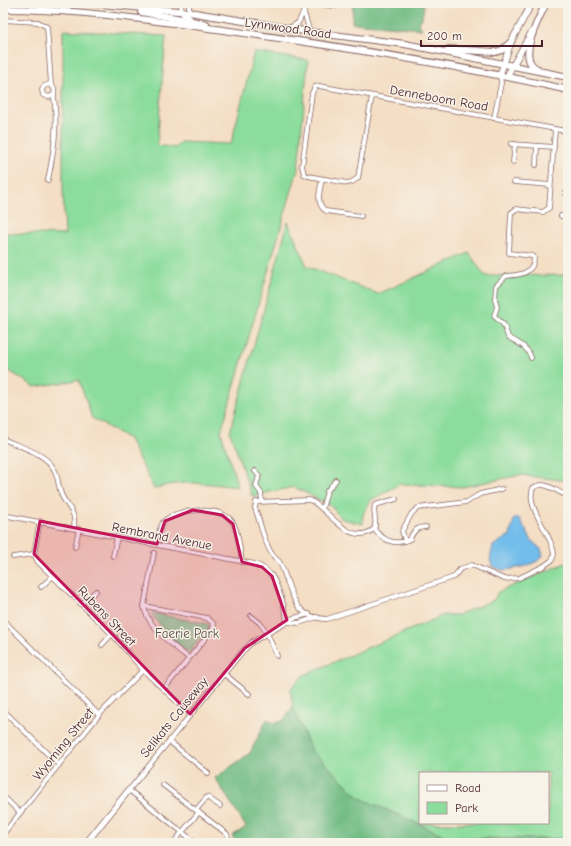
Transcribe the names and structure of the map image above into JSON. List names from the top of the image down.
{
  "streets": {
    "main road": ["Lynnwood Road", "Selikats Causeway"],
    "street": [
      "Denneboom Road",
      "Rembrand Avenue",
      "Rubens Street",
      "Wyoming Street"
    ]
  },
  "crossings": [
    ["Rembrand Avenue", "Selikats Causeway"],
    ["Rubens Street", "Selikats Causeway"],
    ["Rubens Street", "Wyoming Street"]
  ],
  "parks": ["Faerie Park"],
  "legend": ["Road", "Park"],
  "scale_bar": "200 m"
}
